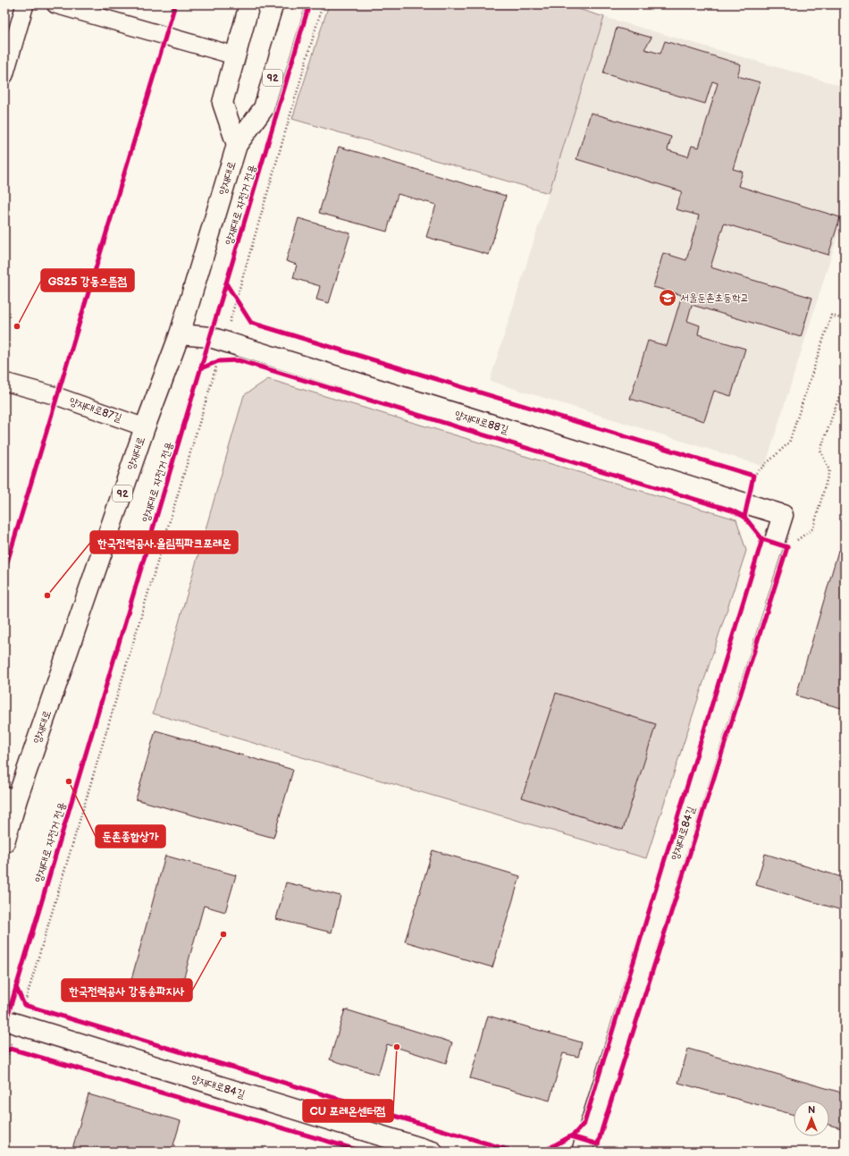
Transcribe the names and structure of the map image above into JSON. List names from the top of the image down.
{
  "streets": {
    "street": [
      "92",
      "양재대로",
      "양재대로87길",
      "양재대로88길",
      "양재대로84길"
    ],
    "cycle path": ["양재대로 자전거 전용"]
  },
  "crossings": [
    ["양재대로", "양재대로87길"],
    ["양재대로", "양재대로88길"],
    ["양재대로88길", "양재대로84길"]
  ],
  "places": {
    "school or university": ["서울둔촌초등학교"],
    "other": [
      "GS25 강동으뜸점",
      "한국전력공사.올림픽파크포레온",
      "둔촌종합상가",
      "한국전력공사 강동송파지사",
      "CU 포레온센터점"
    ]
  },
  "north": "top"
}
